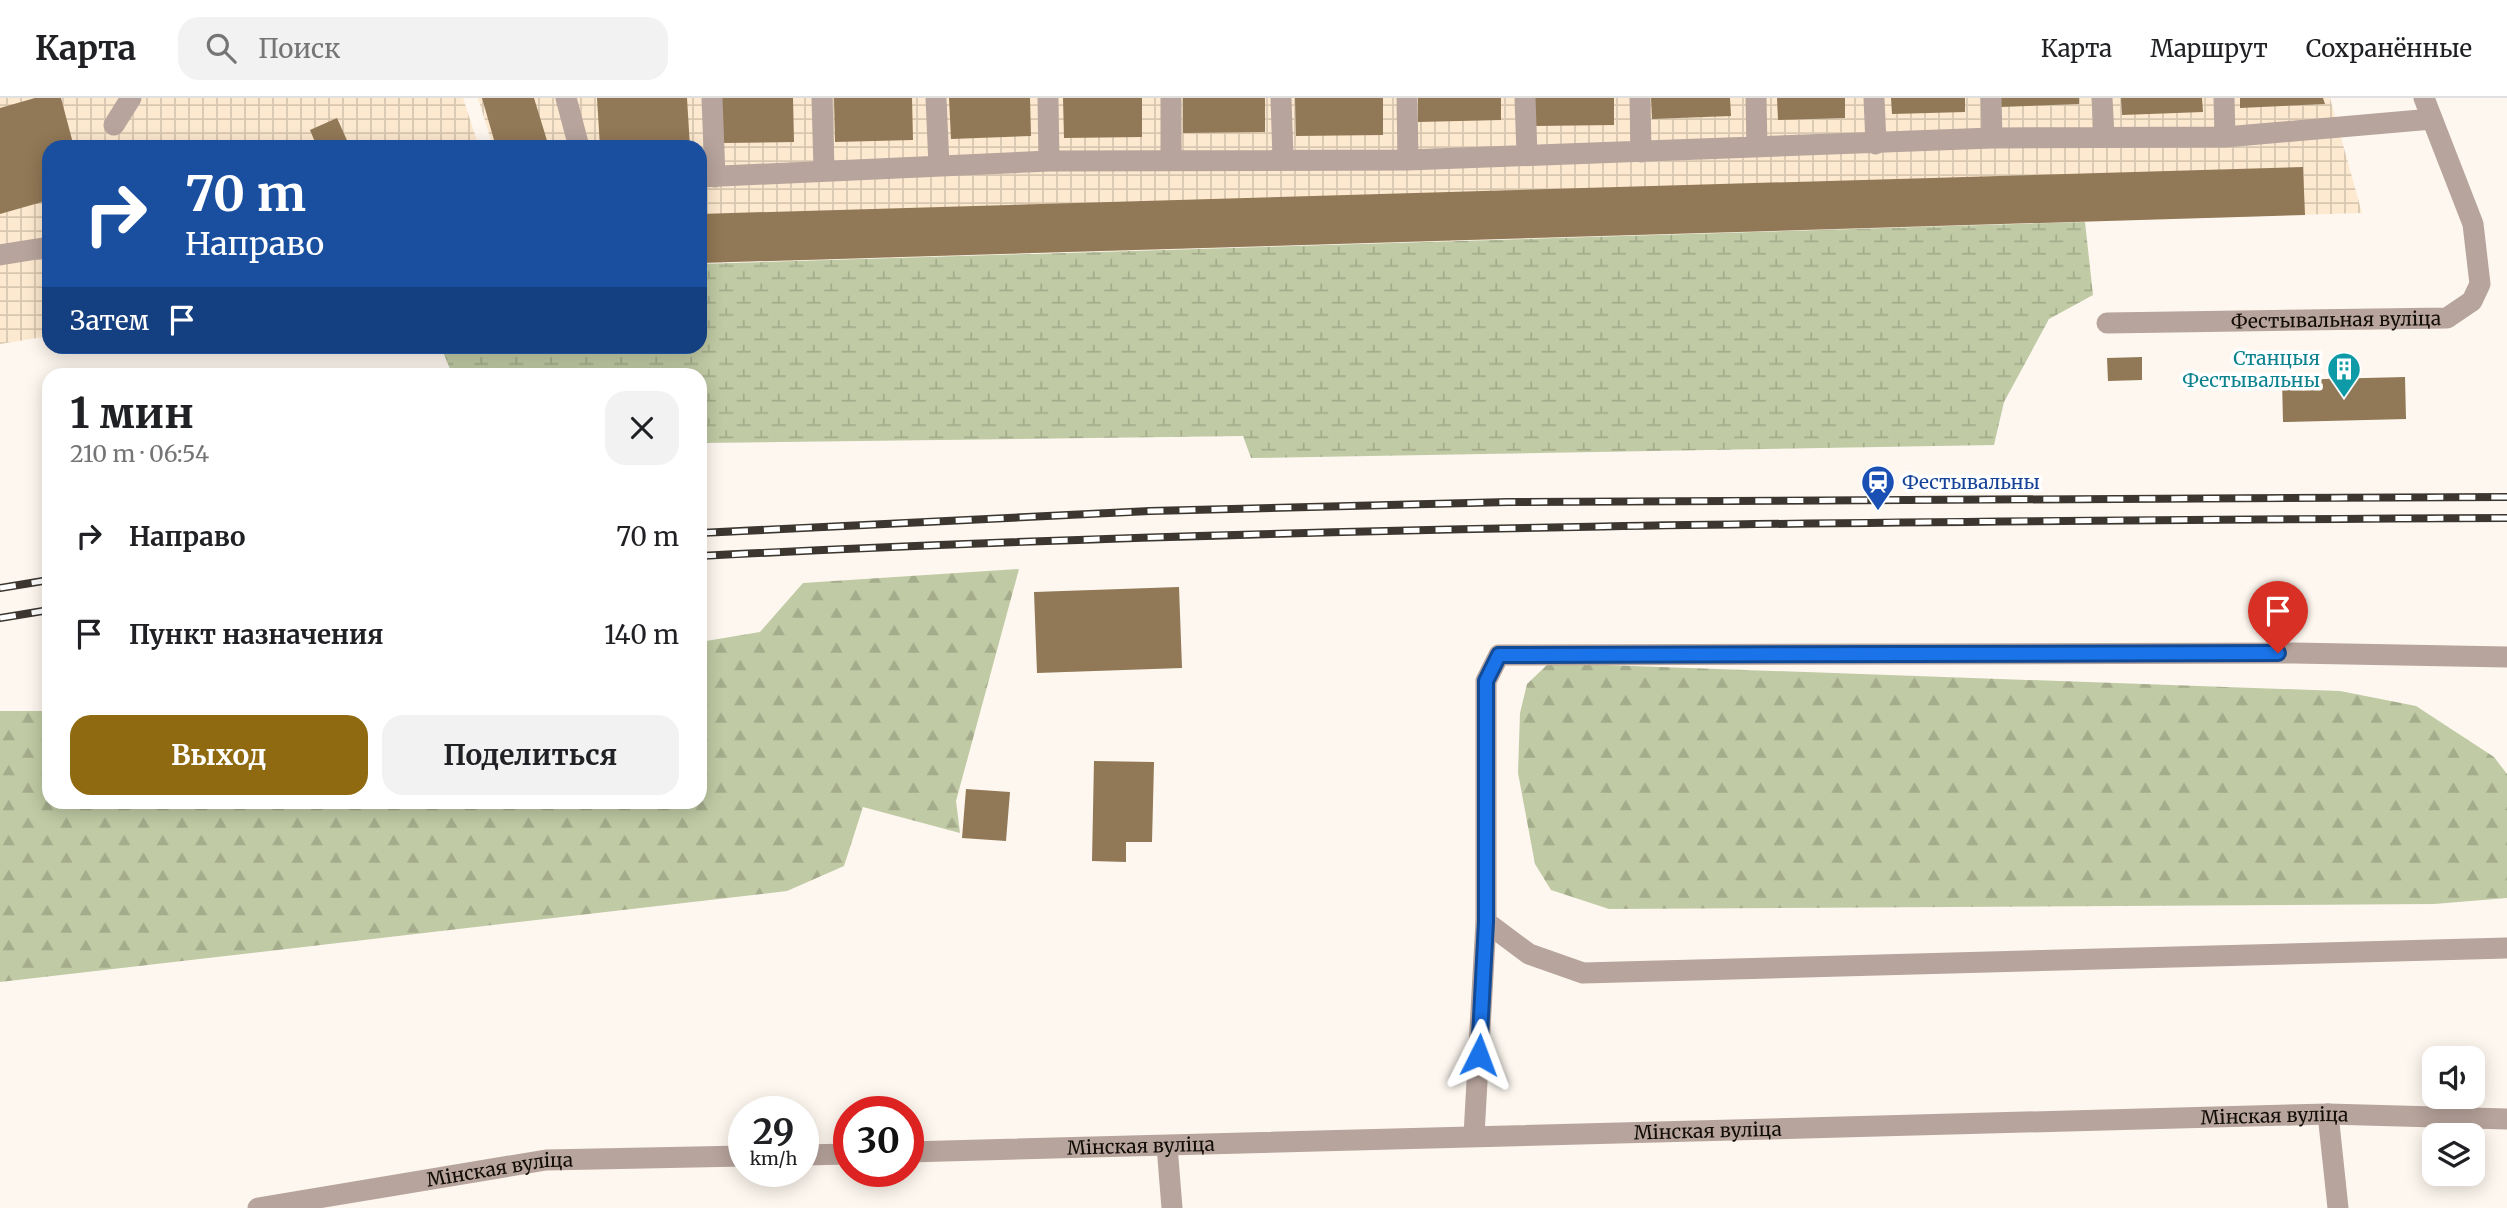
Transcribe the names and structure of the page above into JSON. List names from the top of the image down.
{
  "streets": {
    "street": ["Фестывальная вуліца", "Мінская вуліца"]
  },
  "places": {
    "building": ["Станцыя Фестывальны"],
    "station": ["Фестывальны"]
  },
  "page": {
    "header": "Карта",
    "search": "Поиск",
    "nav": ["Карта", "Маршрут", "Сохранённые"],
    "turn": ["70 m", "Направо"],
    "then": "Затем",
    "heading": ["1 мин", "210 m · 06:54"],
    "list": [
      {
        "name": "Направо",
        "value": "70 m"
      },
      {
        "name": "Пункт назначения",
        "value": "140 m"
      }
    ],
    "buttons": ["Выход", "Поделиться"],
    "speed": "29 km/h",
    "limit": "30"
  }
}
